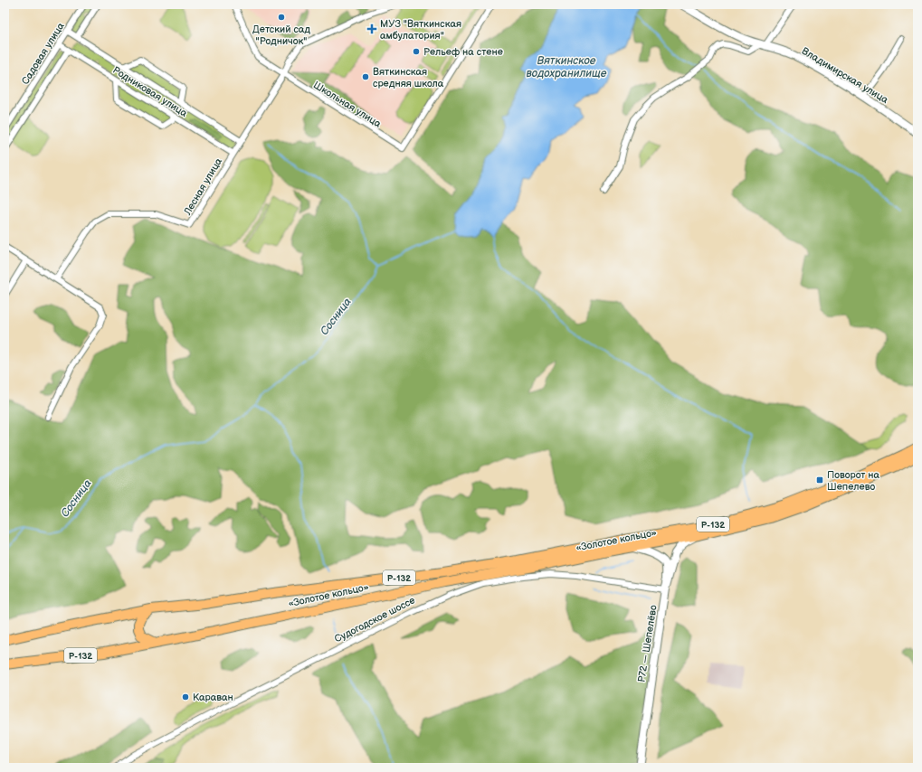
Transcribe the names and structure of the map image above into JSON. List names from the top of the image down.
{
  "streets": {
    "main road": ["Р-132", "«Золотое кольцо»"],
    "street": [
      "Садовая улица",
      "Владимирская улица",
      "Родниковая улица",
      "Школьная улица",
      "Лесная улица",
      "Судогодское шоссе",
      "Р72 — Шепелёво"
    ]
  },
  "crossings": [
    ["Садовая улица", "Родниковая улица"],
    ["Родниковая улица", "Лесная улица"],
    ["Школьная улица", "Лесная улица"],
    ["Р-132", "«Золотое кольцо»"],
    ["Р-132", "Р72 — Шепелёво"],
    ["«Золотое кольцо»", "Р72 — Шепелёво"],
    ["Судогодское шоссе", "Р72 — Шепелёво"]
  ],
  "water": ["Вяткинское водохранилище", "Сосница"],
  "places": {
    "other": [
      "Детский сад \"Родничок\"",
      "Рельеф на стене",
      "Вяткинская средняя школа",
      "Караван"
    ],
    "health": ["МУЗ \"Вяткинская амбулатория\""],
    "transit": ["Поворот на Шепелево"]
  }
}
